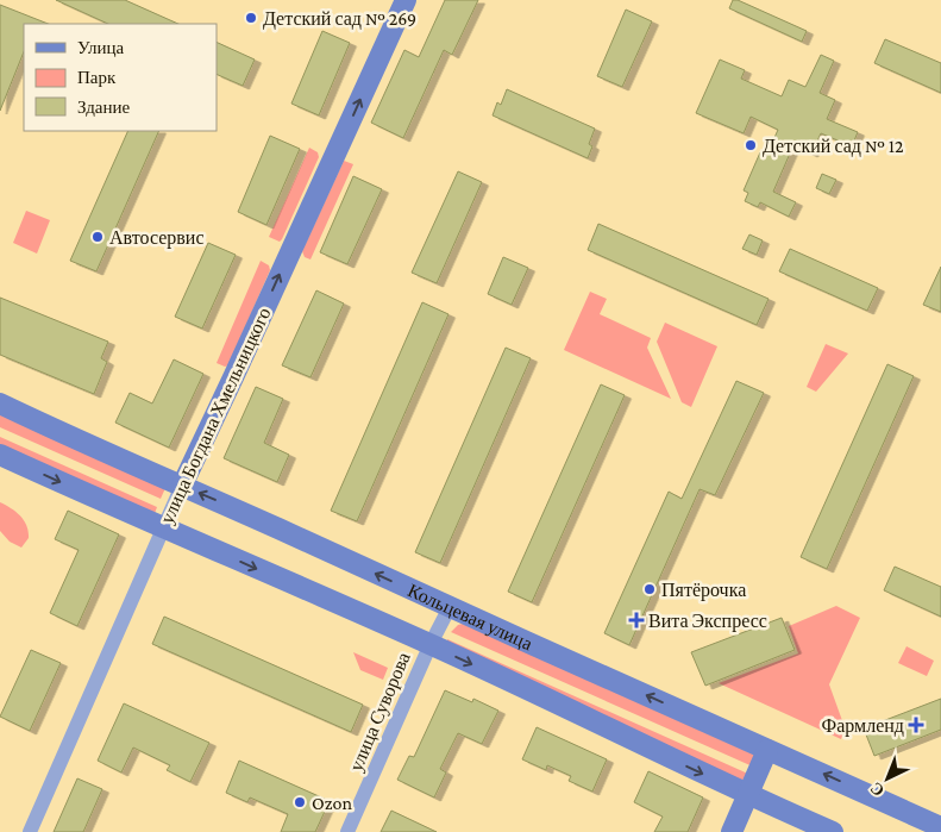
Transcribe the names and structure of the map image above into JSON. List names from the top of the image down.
{
  "streets": {
    "main road": ["улица Богдана Хмельницкого", "Кольцевая улица"],
    "street": ["улица Суворова"]
  },
  "crossings": [
    ["улица Богдана Хмельницкого", "Кольцевая улица"],
    ["Кольцевая улица", "улица Суворова"]
  ],
  "one_way": ["улица Богдана Хмельницкого"],
  "places": {
    "other": [
      "Детский сад № 269",
      "Детский сад № 12",
      "Автосервис",
      "Пятёрочка",
      "Ozon"
    ],
    "health": ["Вита Экспресс", "Фармленд"]
  },
  "legend": ["Улица", "Парк", "Здание"],
  "north": "bottom left"
}
